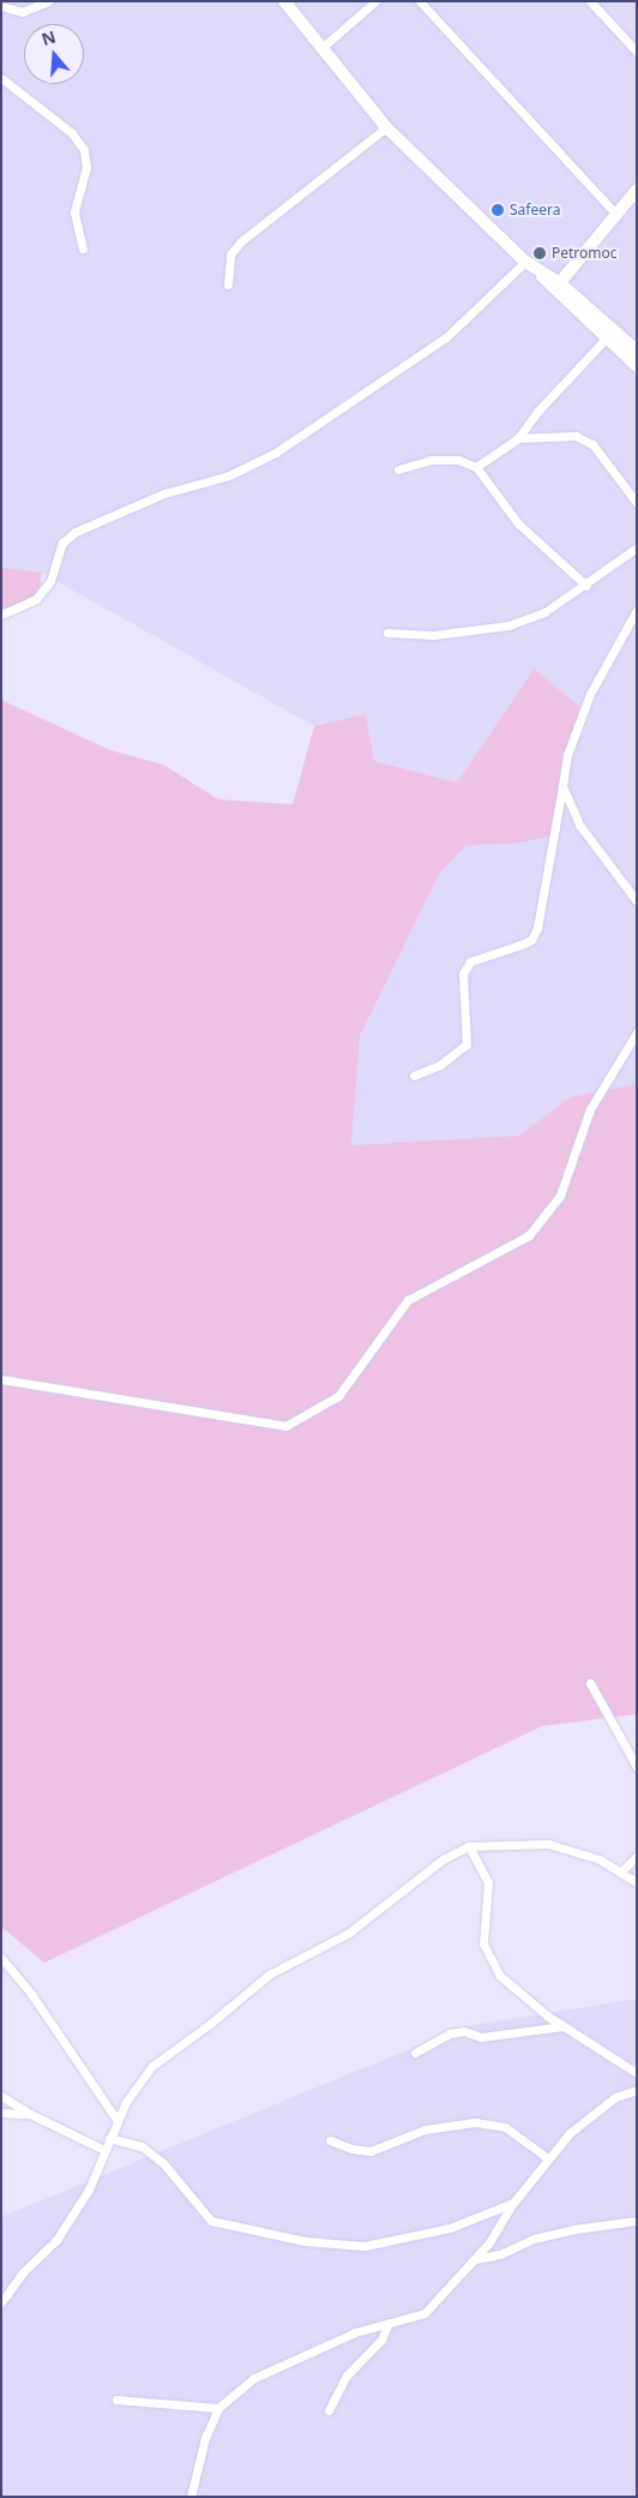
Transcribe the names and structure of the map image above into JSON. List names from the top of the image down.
{
  "places": ["Safeera", "Petromoc"],
  "north": "top"
}
